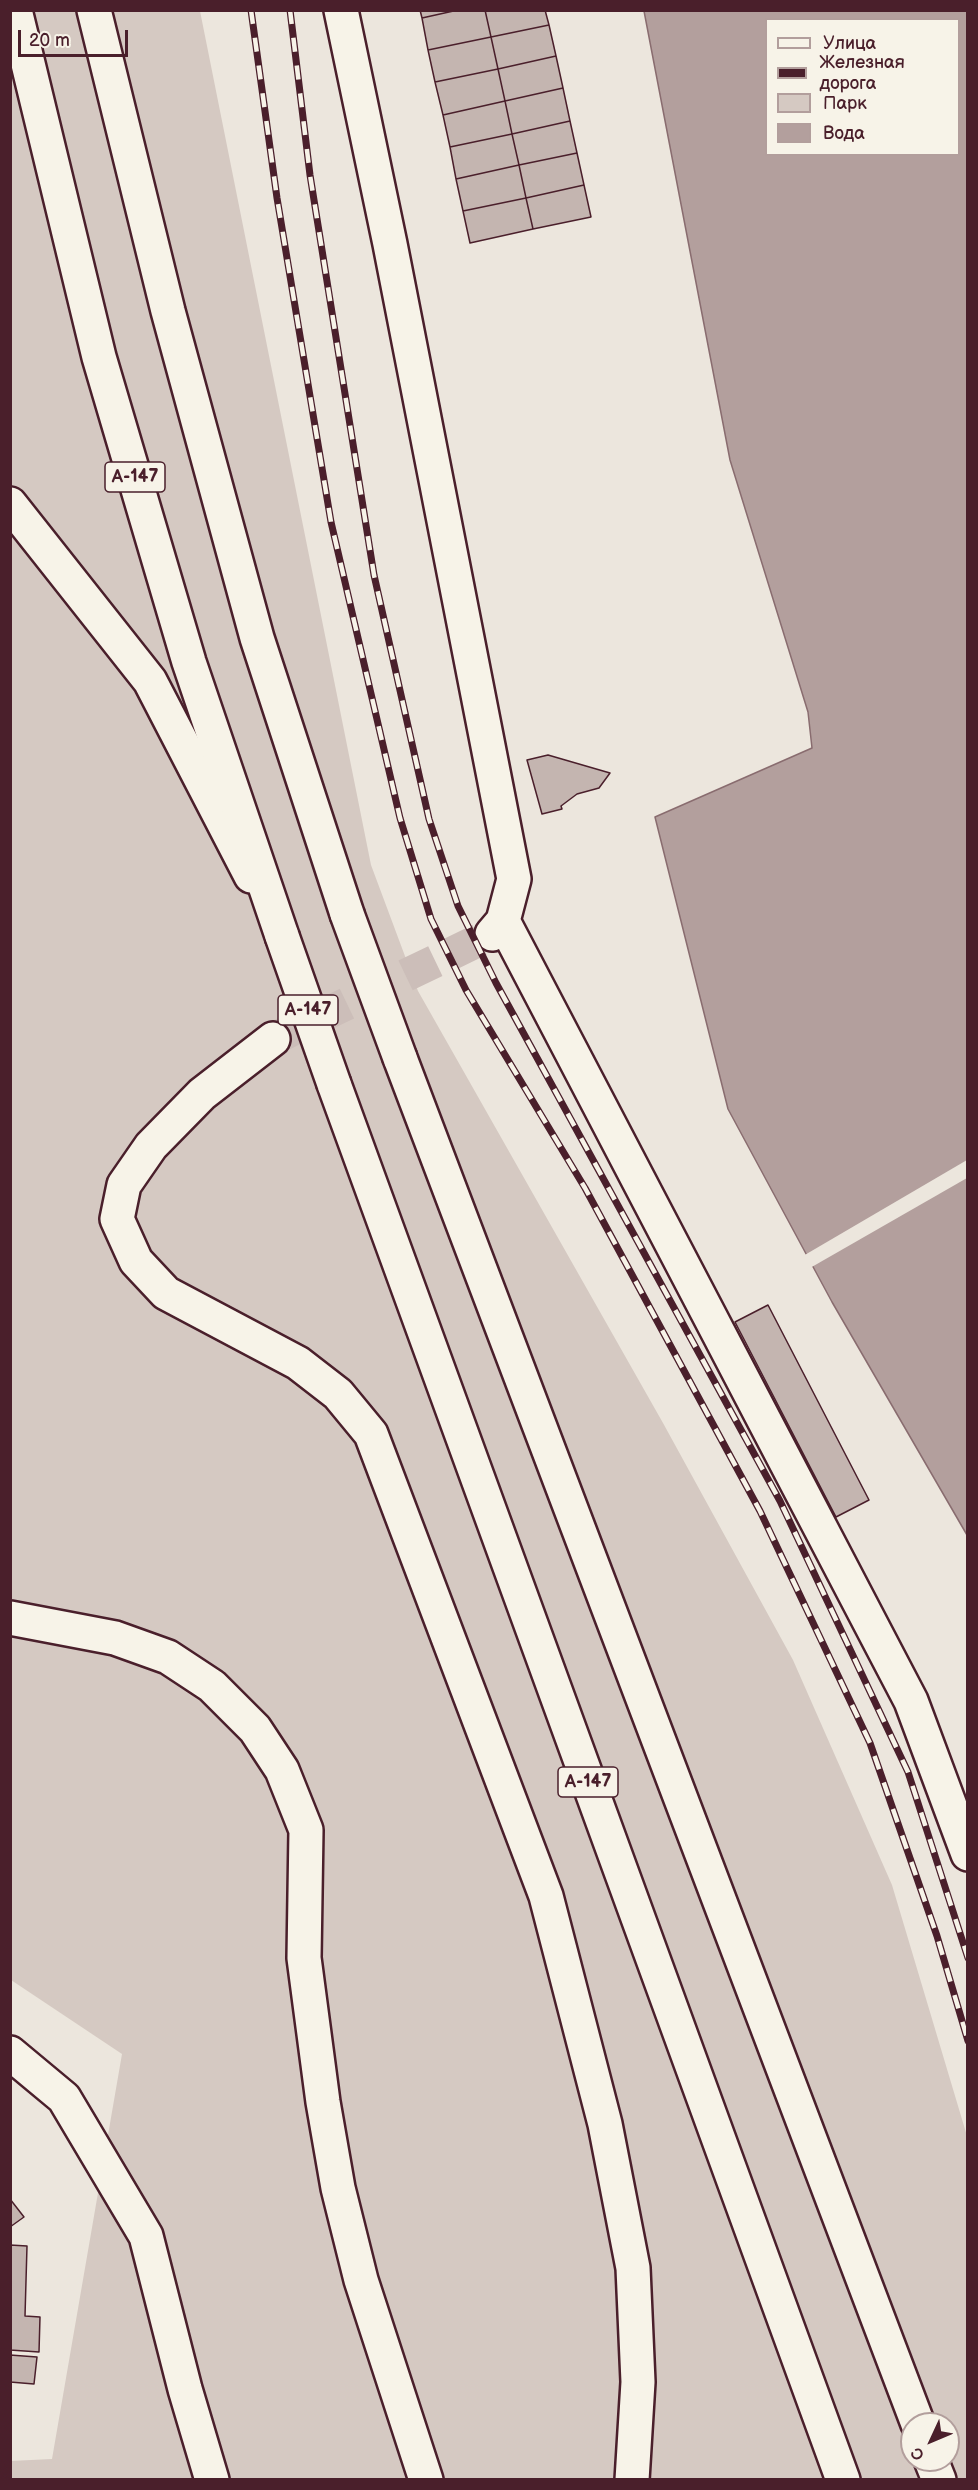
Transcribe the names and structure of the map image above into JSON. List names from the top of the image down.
{
  "streets": {
    "main road": ["А-147"]
  },
  "legend": [
    "Улица",
    "Железная дорога",
    "Парк",
    "Вода"
  ],
  "scale_bar": "20 m",
  "north": "bottom left"
}
